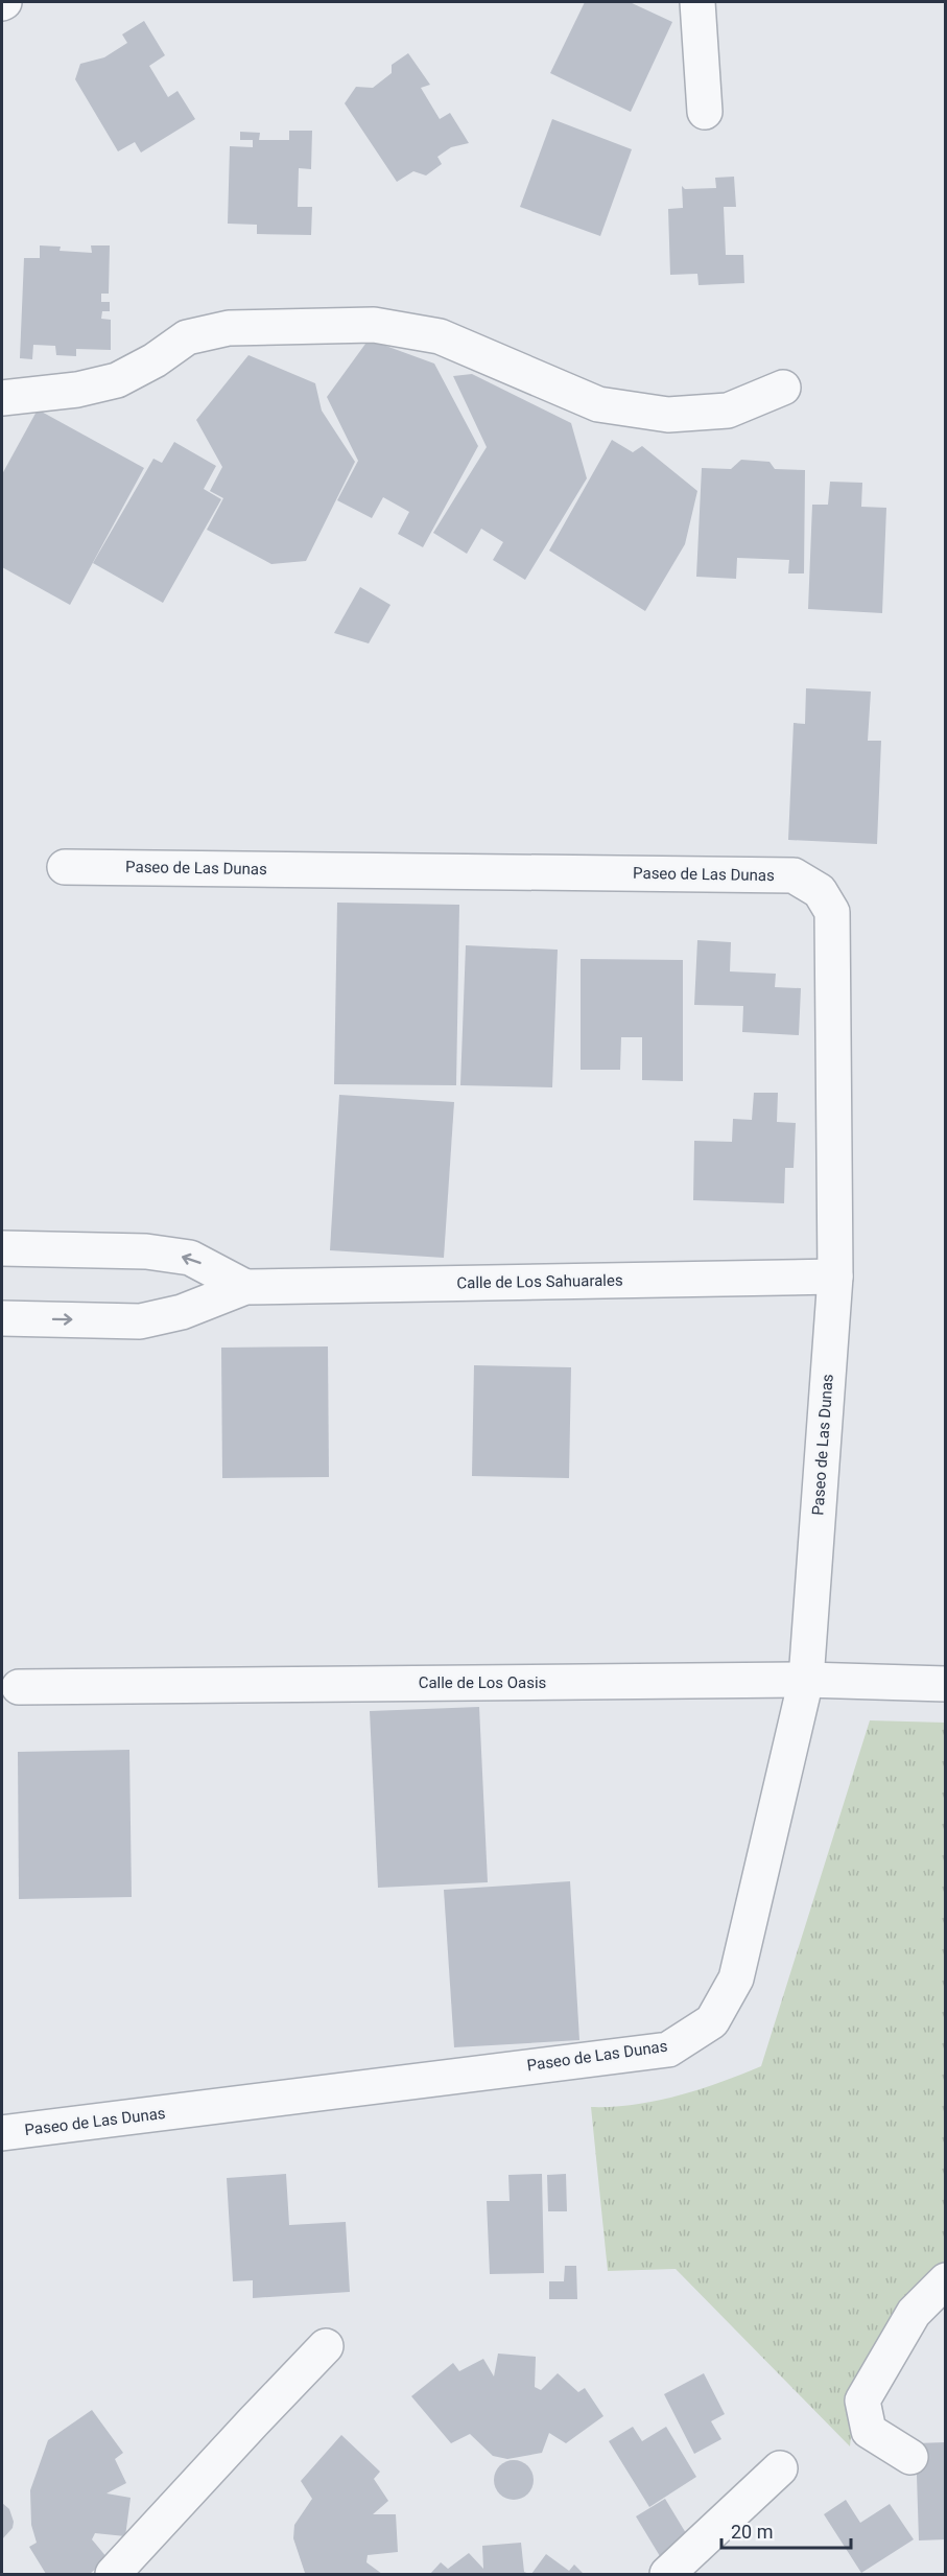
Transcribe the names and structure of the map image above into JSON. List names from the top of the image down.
{
  "streets": {
    "street": ["Paseo de Las Dunas", "Calle de Los Sahuarales", "Calle de Los Oasis"]
  },
  "crossings": [
    ["Paseo de Las Dunas", "Calle de Los Sahuarales"],
    ["Paseo de Las Dunas", "Calle de Los Oasis"]
  ],
  "scale_bar": "20 m"
}
